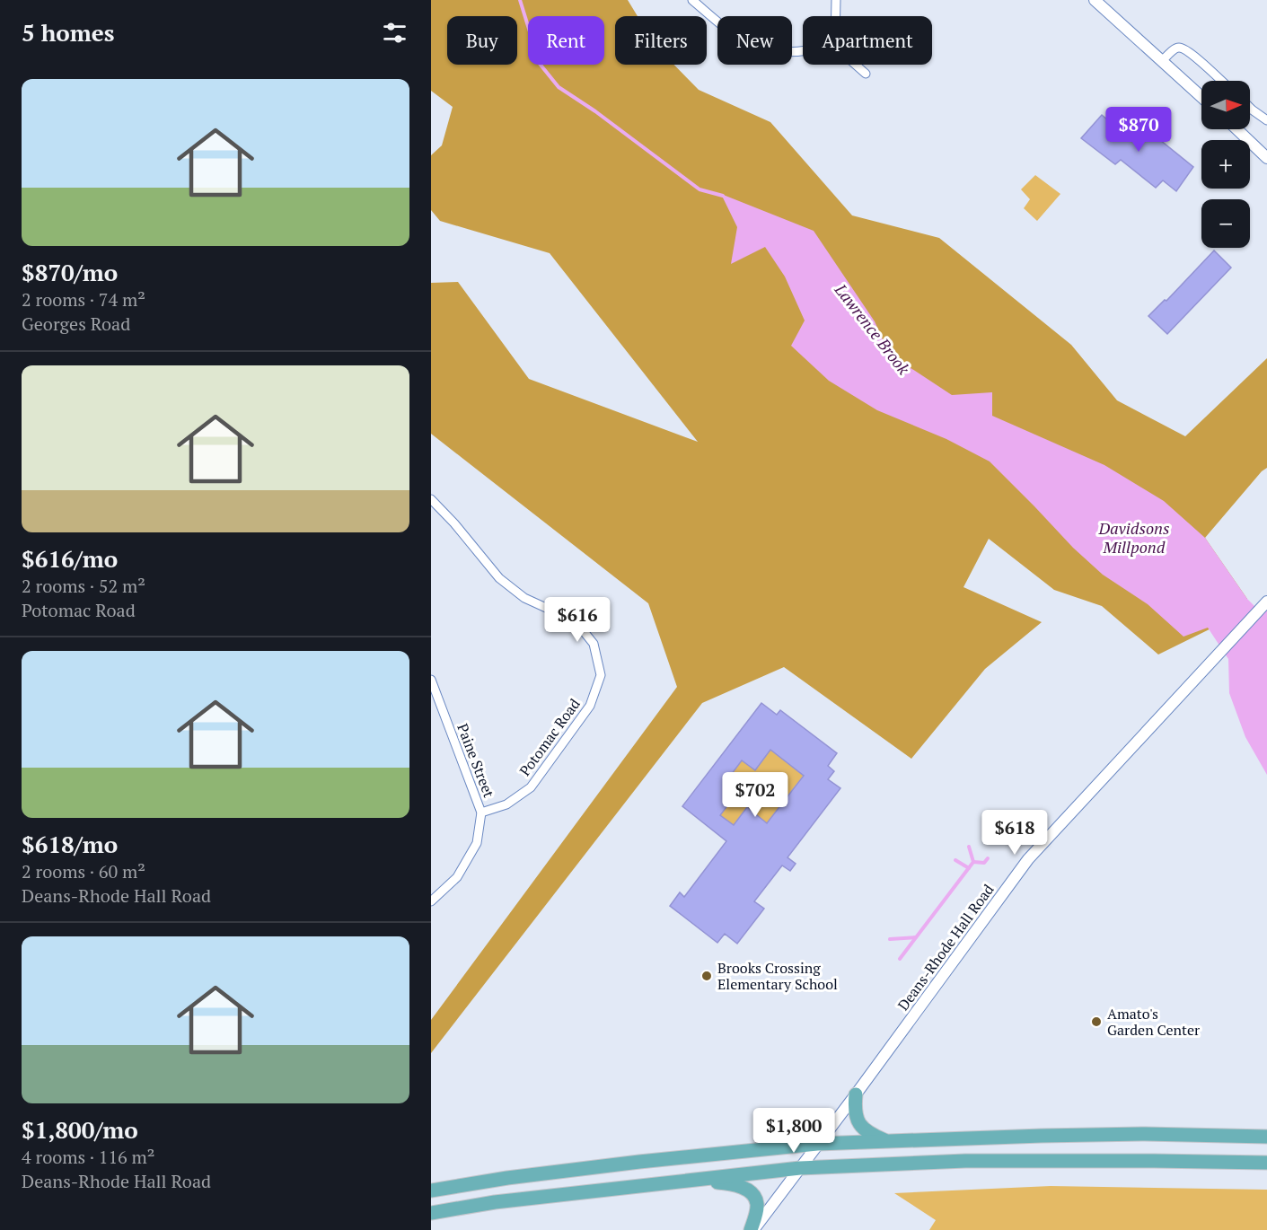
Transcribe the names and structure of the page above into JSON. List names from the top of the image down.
{
  "streets": {
    "street": ["Potomac Road", "Paine Street", "Deans-Rhode Hall Road"]
  },
  "crossings": [
    ["Potomac Road", "Paine Street"]
  ],
  "water": ["Lawrence Brook", "Davidsons Millpond"],
  "places": ["Brooks Crossing Elementary School", "Amato's Garden Center"],
  "north": "right",
  "page": {
    "heading": "5 homes",
    "chip": [
      "Buy",
      "Rent",
      "Filters",
      "New",
      "Apartment"
    ],
    "list": [
      {
        "name": "$870/mo",
        "note": "2 rooms · 74 m² · Georges Road"
      },
      {
        "name": "$616/mo",
        "note": "2 rooms · 52 m² · Potomac Road"
      },
      {
        "name": "$618/mo",
        "note": "2 rooms · 60 m² · Deans-Rhode Hall Road"
      },
      {
        "name": "$1,800/mo",
        "note": "4 rooms · 116 m² · Deans-Rhode Hall Road"
      }
    ],
    "map_buttons": ["+", "−"],
    "price": [
      "$870",
      "$616",
      "$702",
      "$618",
      "$1,800"
    ]
  }
}
